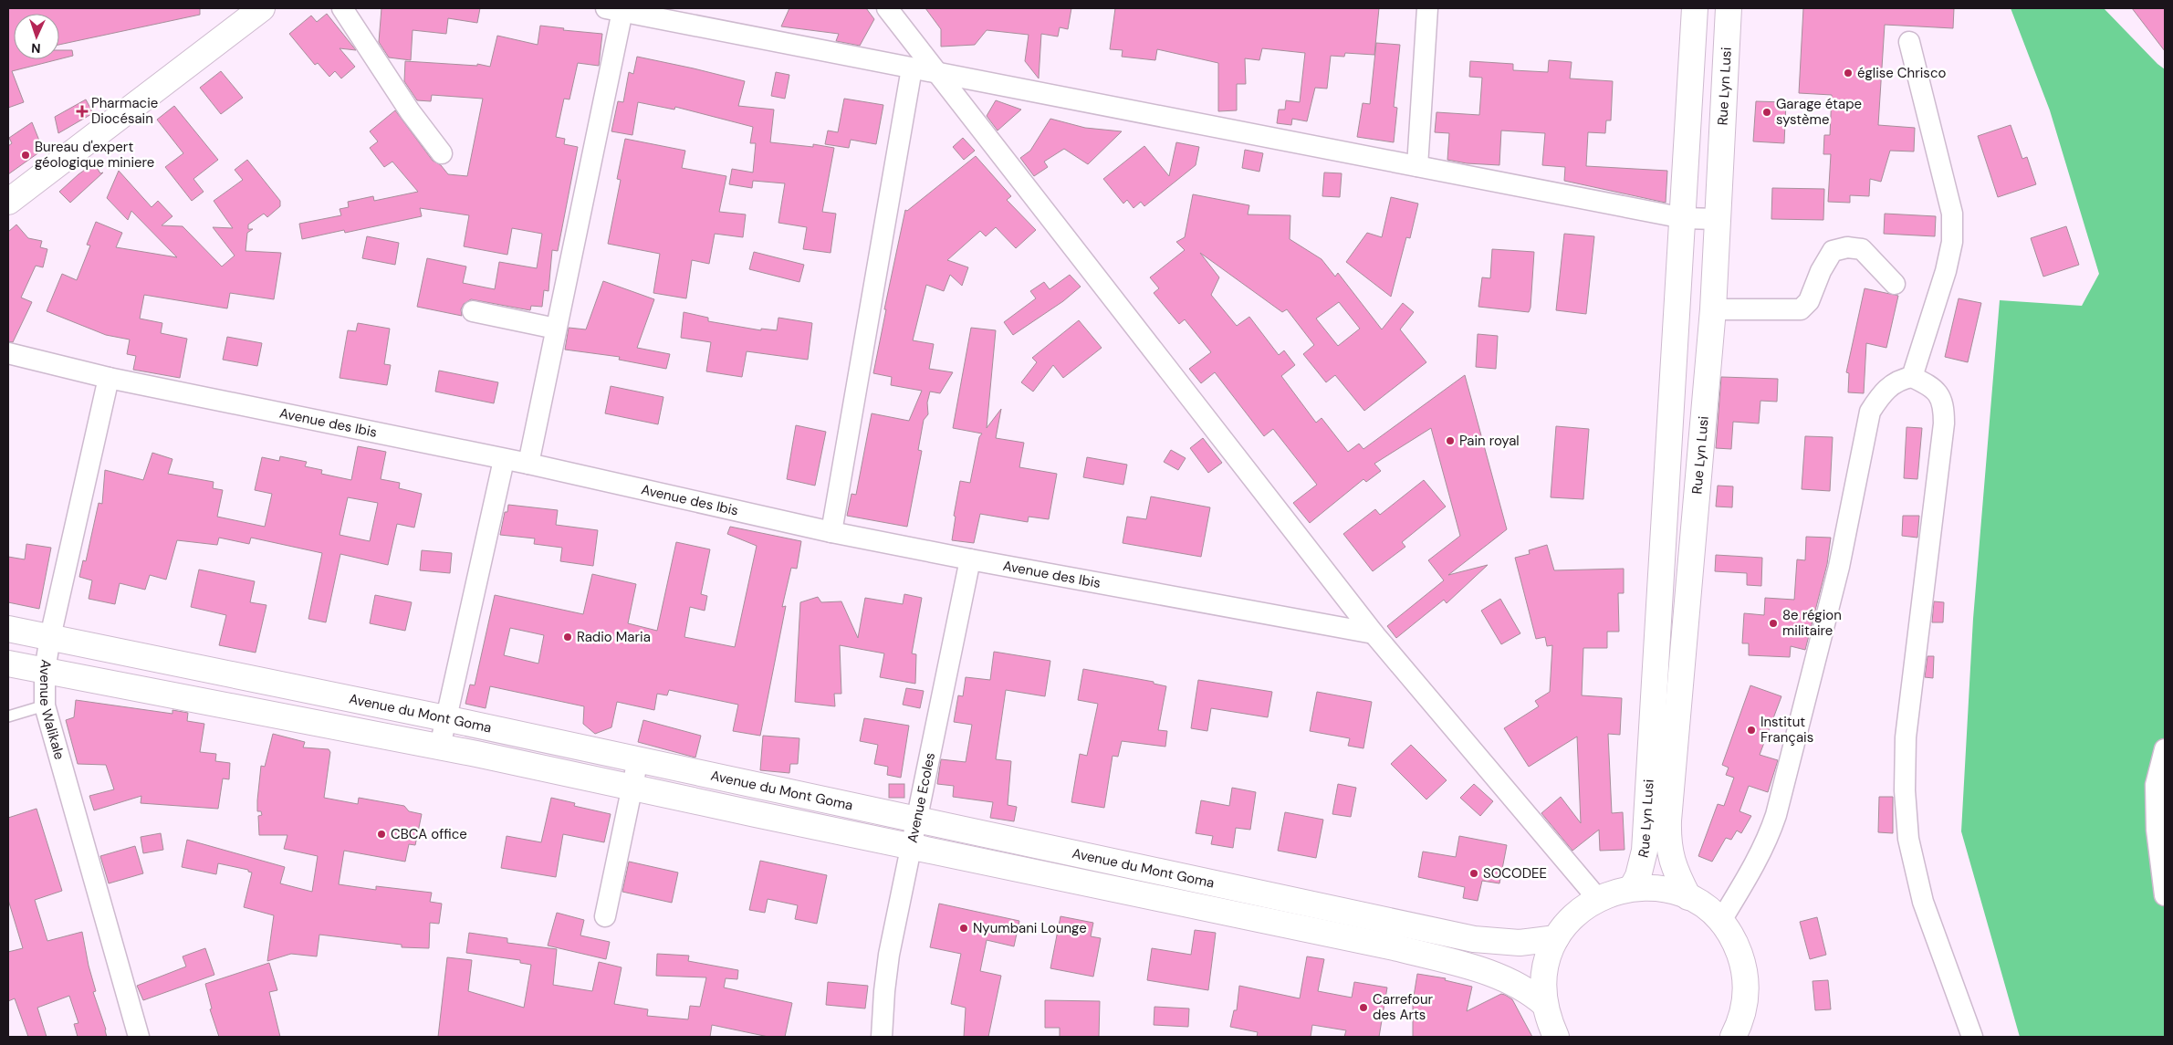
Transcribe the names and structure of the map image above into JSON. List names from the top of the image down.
{
  "streets": {
    "street": [
      "Rue Lyn Lusi",
      "Avenue des Ibis",
      "Avenue Walikale",
      "Avenue du Mont Goma",
      "Avenue Ecoles"
    ]
  },
  "crossings": [
    ["Avenue des Ibis", "Avenue Walikale"],
    ["Avenue des Ibis", "Avenue Ecoles"],
    ["Avenue Walikale", "Avenue du Mont Goma"],
    ["Avenue du Mont Goma", "Avenue Ecoles"]
  ],
  "places": {
    "other": [
      "église Chrisco",
      "Garage étape système",
      "Bureau d'expert géologique miniere",
      "Pain royal",
      "8e région militaire",
      "Radio Maria",
      "Institut Français",
      "CBCA office",
      "SOCODEE",
      "Nyumbani Lounge",
      "Carrefour des Arts"
    ],
    "health": ["Pharmacie Diocésain"]
  },
  "north": "bottom"
}
